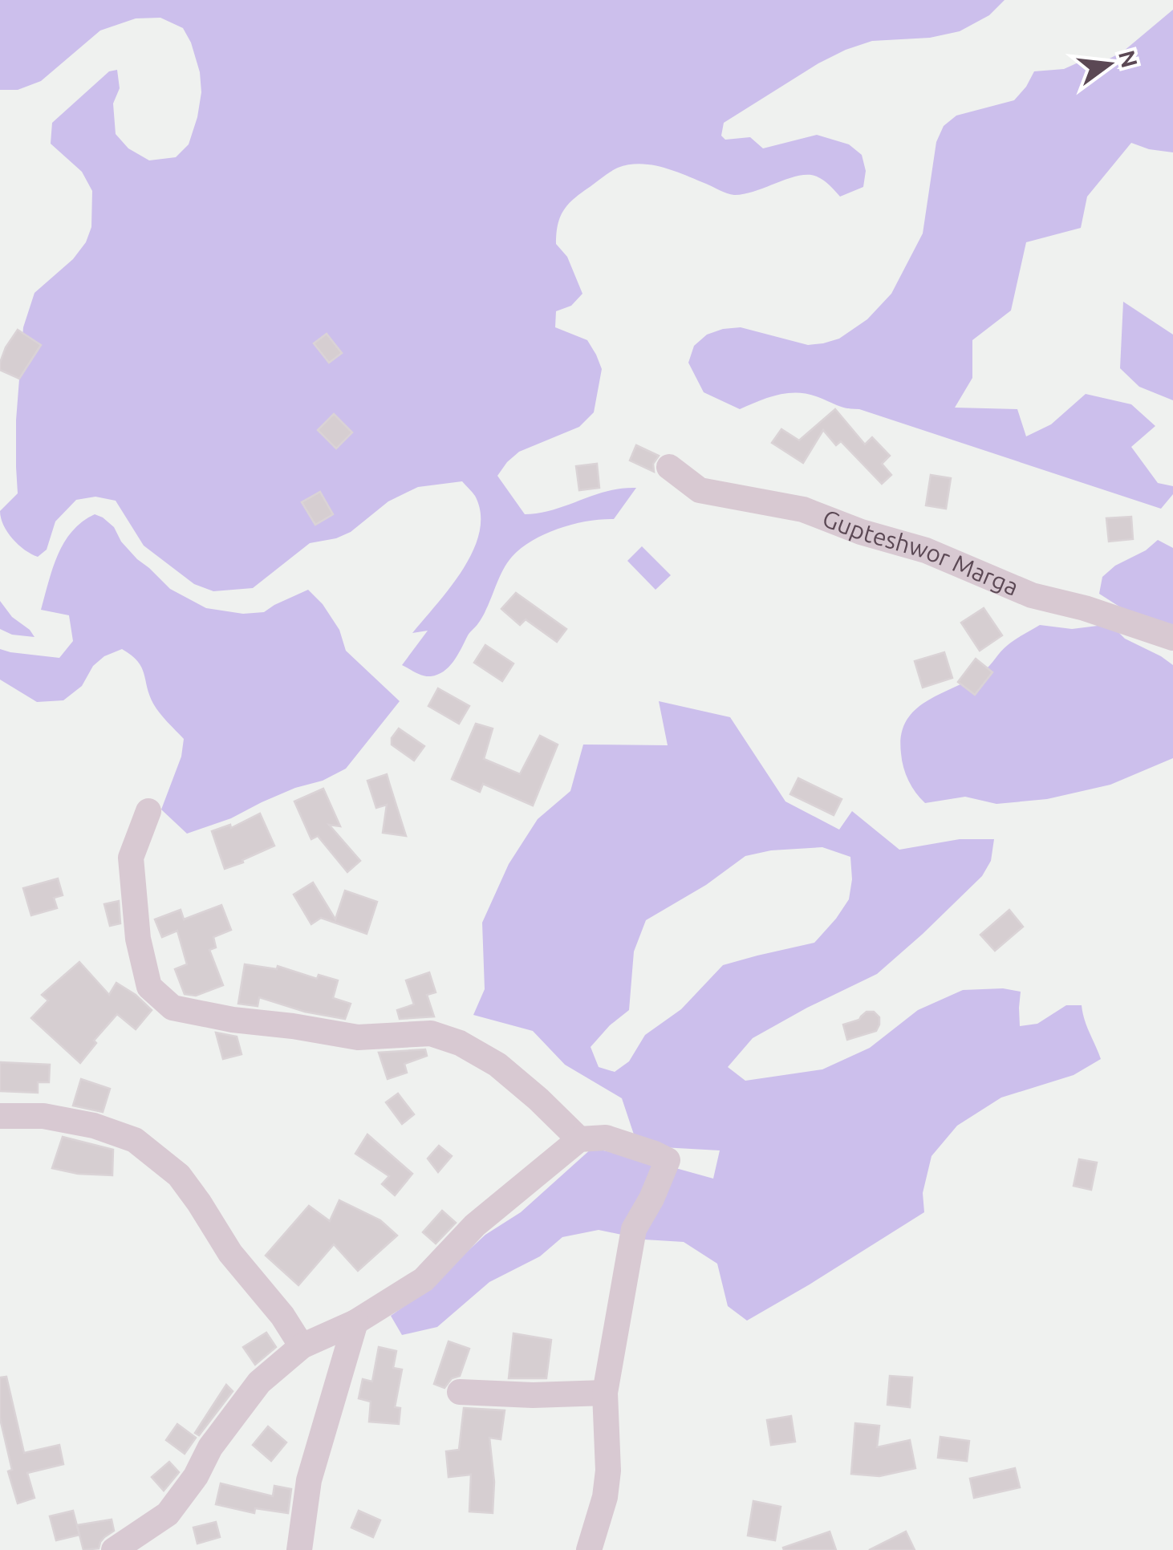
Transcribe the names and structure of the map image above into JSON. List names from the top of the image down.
{
  "streets": {
    "street": ["Gupteshwor Marga"]
  },
  "north": "right"
}
